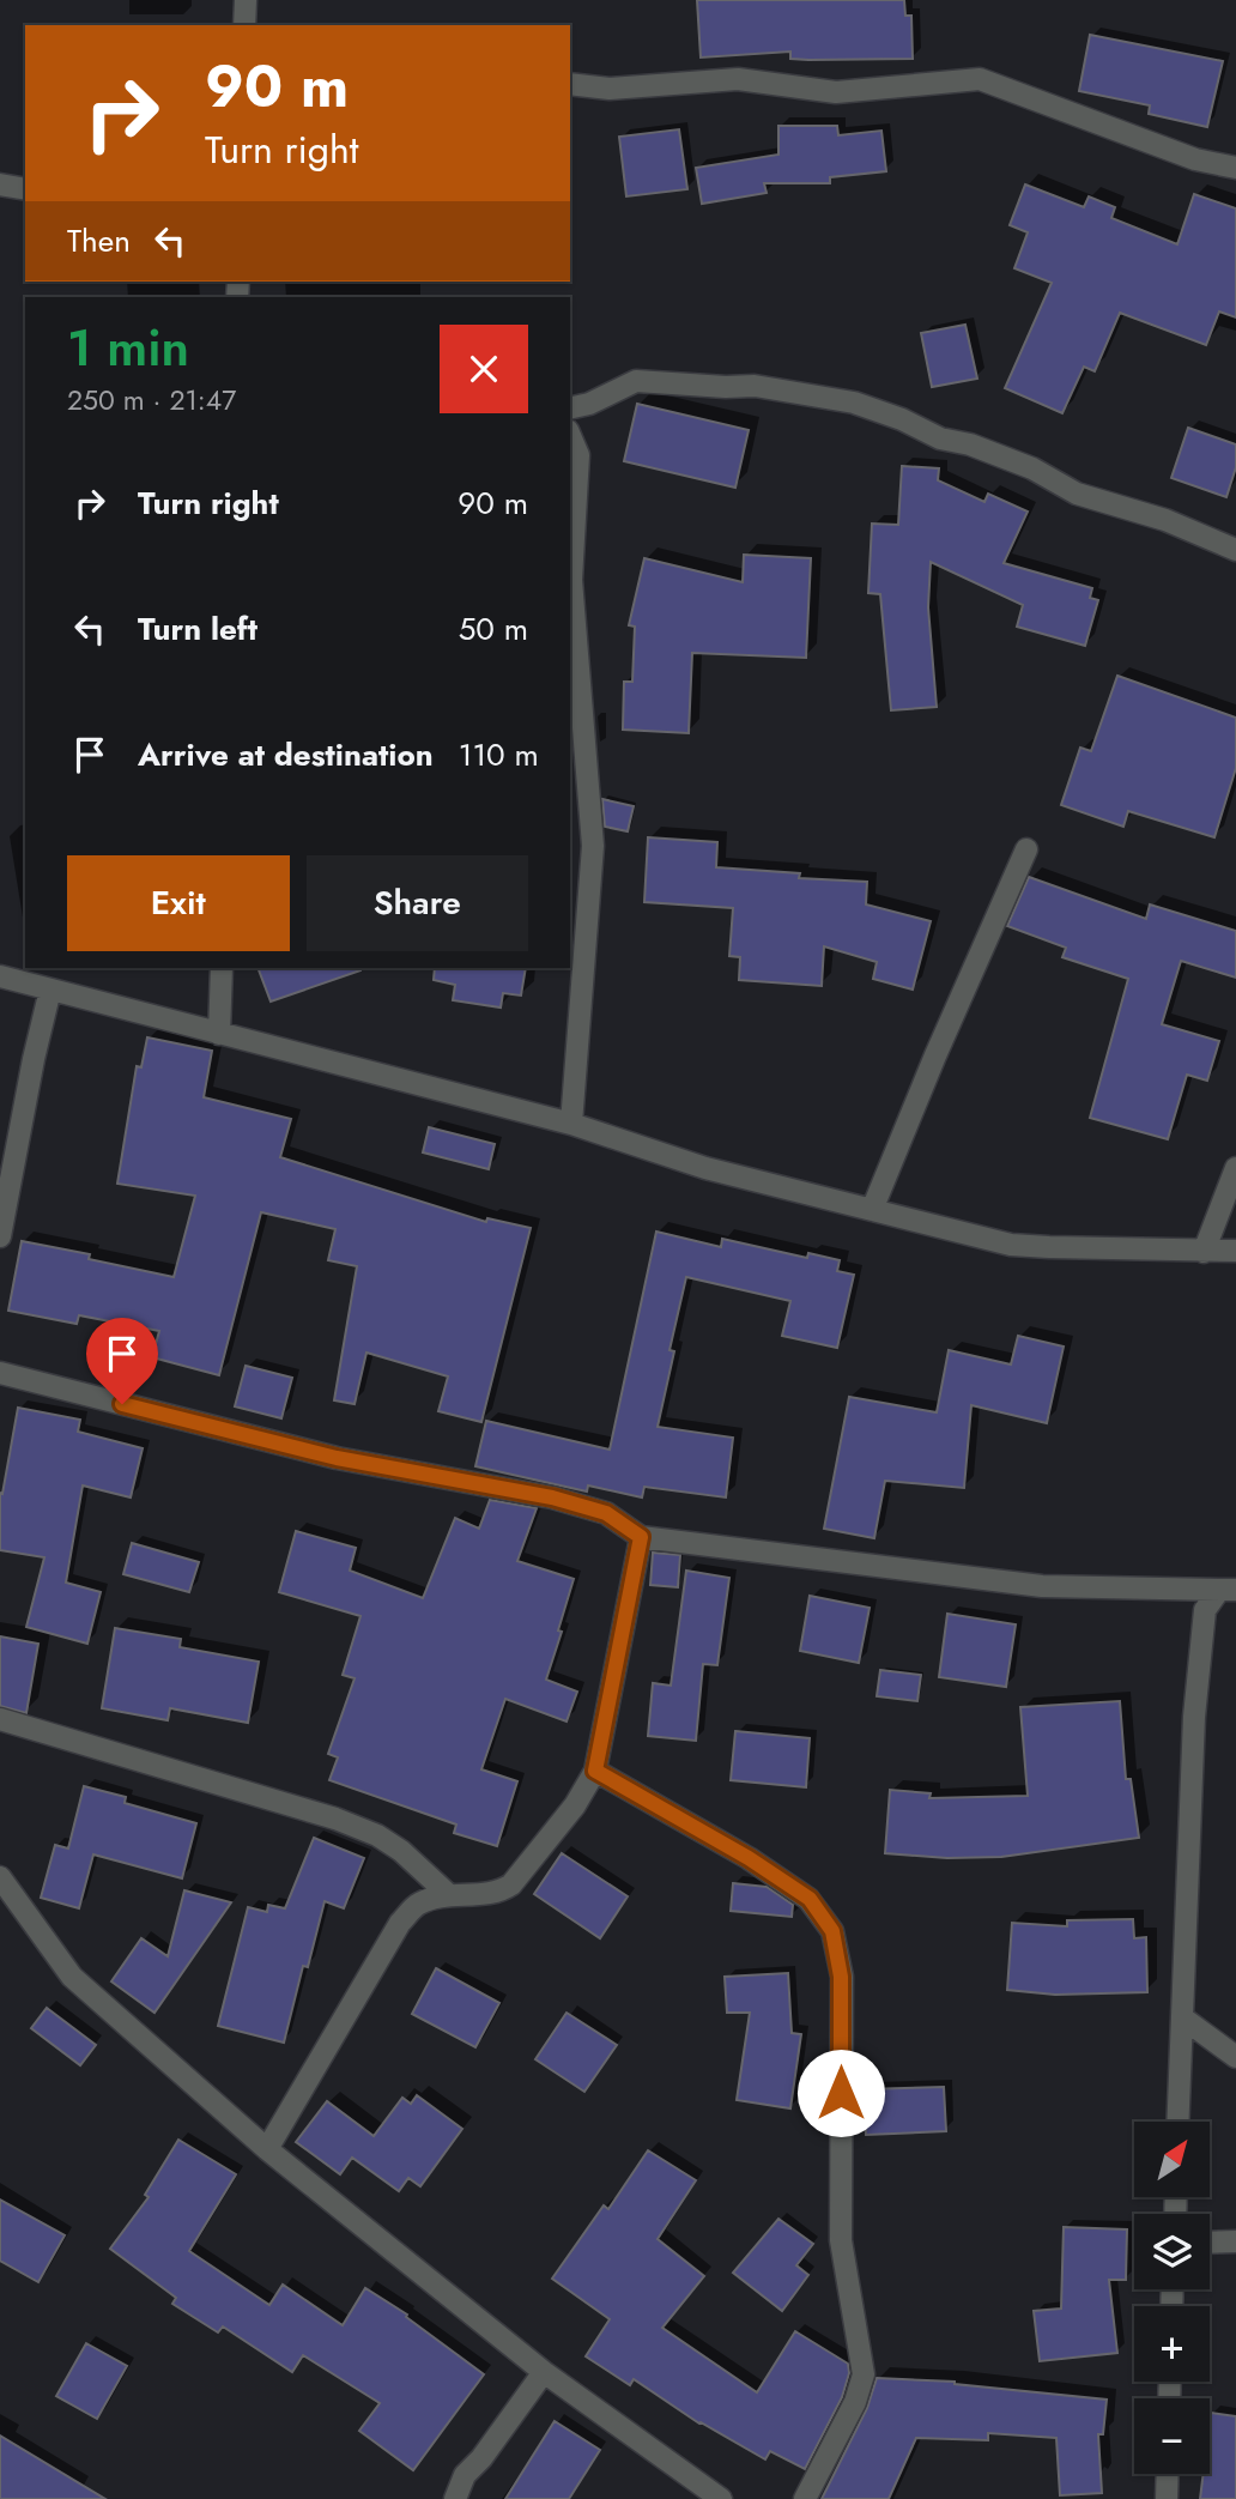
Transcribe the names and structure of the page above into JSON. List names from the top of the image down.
{
  "north": "top right",
  "page": {
    "turn": ["90 m", "Turn right"],
    "then": "Then",
    "heading": ["1 min", "250 m · 21:47"],
    "list": [
      {
        "name": "Turn right",
        "value": "90 m"
      },
      {
        "name": "Turn left",
        "value": "50 m"
      },
      {
        "name": "Arrive at destination",
        "value": "110 m"
      }
    ],
    "buttons": ["Exit", "Share"],
    "map_buttons": ["+", "−"]
  }
}
